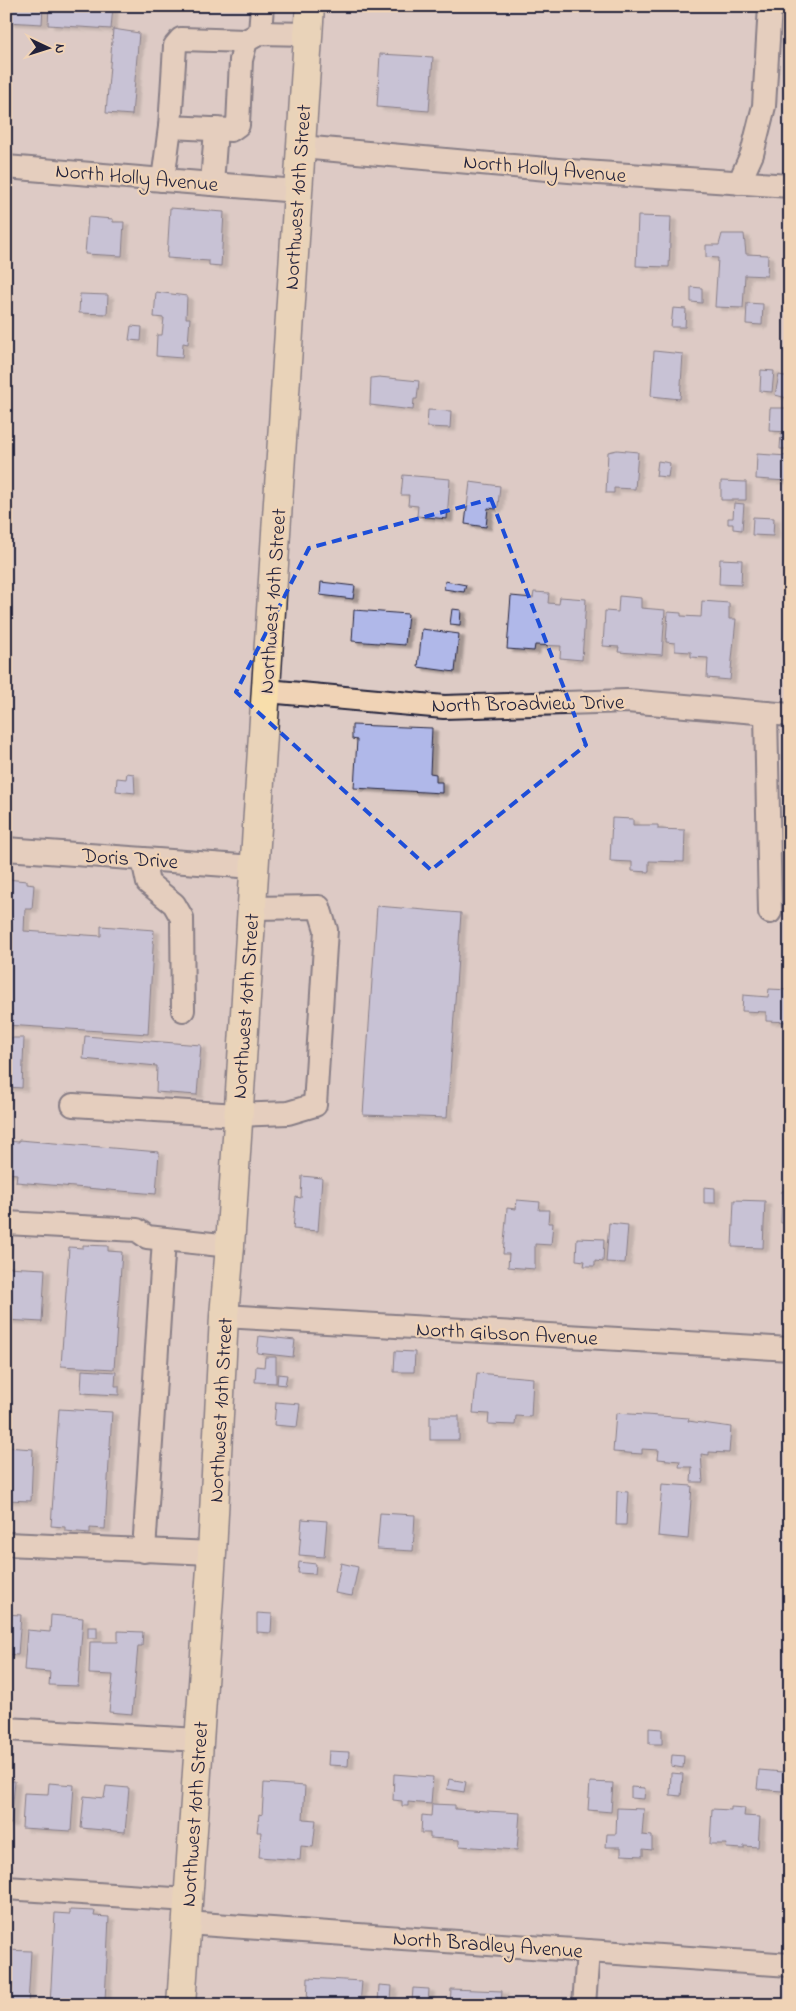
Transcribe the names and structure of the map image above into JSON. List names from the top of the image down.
{
  "streets": {
    "main road": ["Northwest 10th Street"],
    "street": [
      "North Holly Avenue",
      "North Broadview Drive",
      "Doris Drive",
      "North Gibson Avenue",
      "North Bradley Avenue"
    ]
  },
  "crossings": [
    ["North Holly Avenue", "Northwest 10th Street"],
    ["Northwest 10th Street", "North Broadview Drive"],
    ["Northwest 10th Street", "Doris Drive"],
    ["Northwest 10th Street", "North Gibson Avenue"],
    ["Northwest 10th Street", "North Bradley Avenue"]
  ],
  "north": "right"
}
